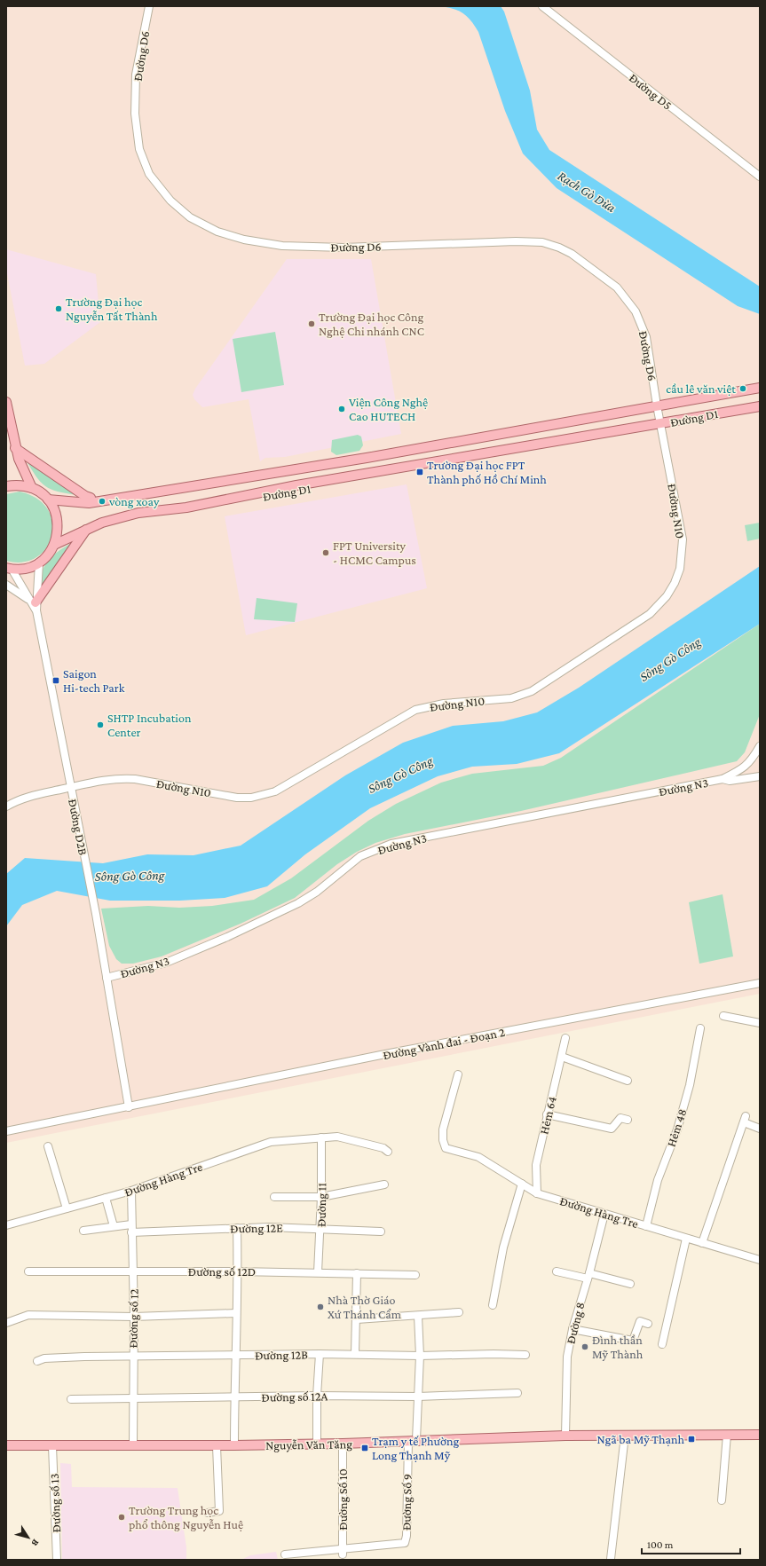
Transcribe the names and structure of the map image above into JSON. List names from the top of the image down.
{
  "streets": {
    "main road": ["Đường D1", "Nguyễn Văn Tăng"],
    "street": [
      "Đường D6",
      "Đường D5",
      "Đường N10",
      "Đường N3",
      "Đường D2B",
      "Đường Vành đai - Đoạn 2",
      "Hẻm 64",
      "Hẻm 48",
      "Đường Hàng Tre",
      "Đường 11",
      "Đường 12E",
      "Đường số 12D",
      "Đường số 12",
      "Đường 8",
      "Đường 12B",
      "Đường số 12A",
      "Đường Số 10",
      "Đường Số 9",
      "Đường số 13"
    ]
  },
  "crossings": [
    ["Đường D6", "Đường D1"],
    ["Đường D6", "Đường N10"],
    ["Đường D1", "Đường N10"],
    ["Đường N10", "Đường D2B"],
    ["Đường N3", "Đường D2B"],
    ["Đường D2B", "Đường Vành đai - Đoạn 2"],
    ["Hẻm 64", "Đường Hàng Tre"],
    ["Hẻm 48", "Đường Hàng Tre"],
    ["Đường Hàng Tre", "Đường 11"],
    ["Đường Hàng Tre", "Đường số 12"],
    ["Đường Hàng Tre", "Đường 8"],
    ["Đường 11", "Đường 12E"],
    ["Đường 11", "Đường số 12D"],
    ["Đường 12E", "Đường số 12"],
    ["Đường số 12D", "Đường số 12"],
    ["Đường số 12", "Đường 12B"],
    ["Đường số 12", "Đường số 12A"],
    ["Đường số 12", "Nguyễn Văn Tăng"],
    ["Đường 8", "Nguyễn Văn Tăng"],
    ["Nguyễn Văn Tăng", "Đường Số 10"],
    ["Nguyễn Văn Tăng", "Đường Số 9"],
    ["Nguyễn Văn Tăng", "Đường số 13"],
    ["Đường Số 10", "Đường Số 9"]
  ],
  "water": ["Rạch Gò Dừa", "Sông Gò Công"],
  "places": {
    "other": [
      "Trường Đại học Nguyễn Tất Thành",
      "Trường Đại học Công Nghệ Chi nhánh CNC",
      "cầu lê văn việt",
      "Viện Công Nghệ Cao HUTECH",
      "vòng xoay",
      "FPT University - HCMC Campus",
      "SHTP Incubation Center",
      "Nhà Thờ Giáo Xứ Thánh Cẩm",
      "Đình thần Mỹ Thành",
      "Trường Trung học phổ thông Nguyễn Huệ"
    ],
    "transit": [
      "Trường Đại học FPT Thành phố Hồ Chí Minh",
      "Saigon Hi-tech Park",
      "Ngã ba Mỹ Thạnh",
      "Trạm y tế Phường Long Thạnh Mỹ"
    ]
  },
  "scale_bar": "100 m",
  "north": "bottom right"
}
